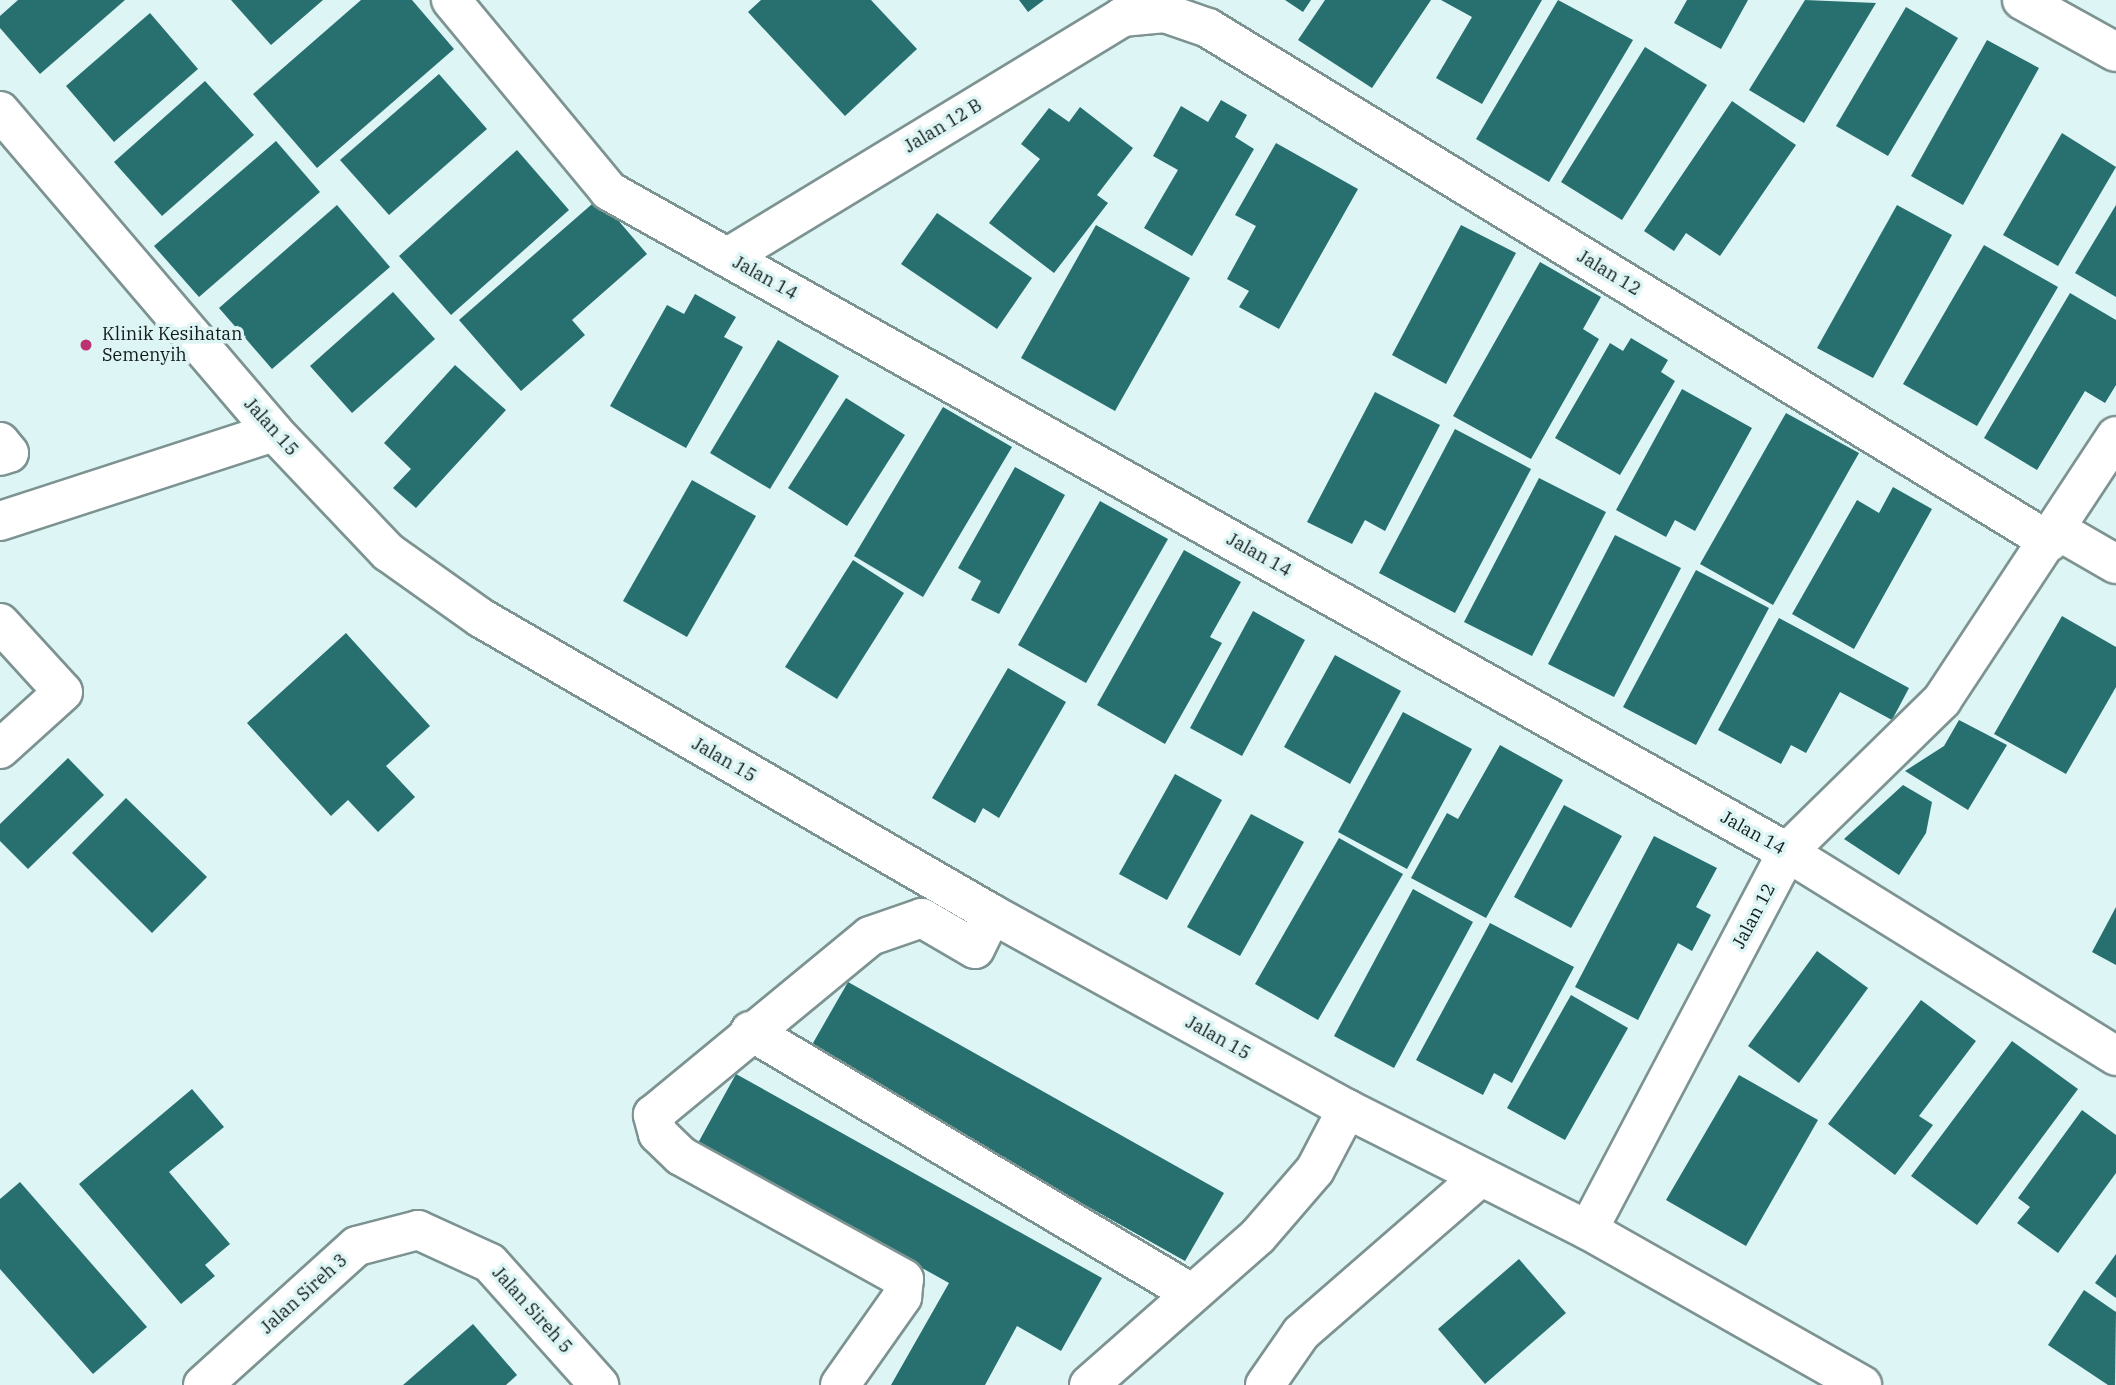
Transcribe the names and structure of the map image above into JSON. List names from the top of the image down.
{
  "streets": {
    "street": [
      "Jalan 12 B",
      "Jalan 12",
      "Jalan 14",
      "Jalan 15",
      "Jalan Sireh 3",
      "Jalan Sireh 5"
    ]
  },
  "crossings": [
    ["Jalan 12 B", "Jalan 12"],
    ["Jalan 12 B", "Jalan 14"],
    ["Jalan 12", "Jalan 14"],
    ["Jalan 12", "Jalan 15"],
    ["Jalan Sireh 3", "Jalan Sireh 5"]
  ],
  "places": ["Klinik Kesihatan Semenyih"]
}
